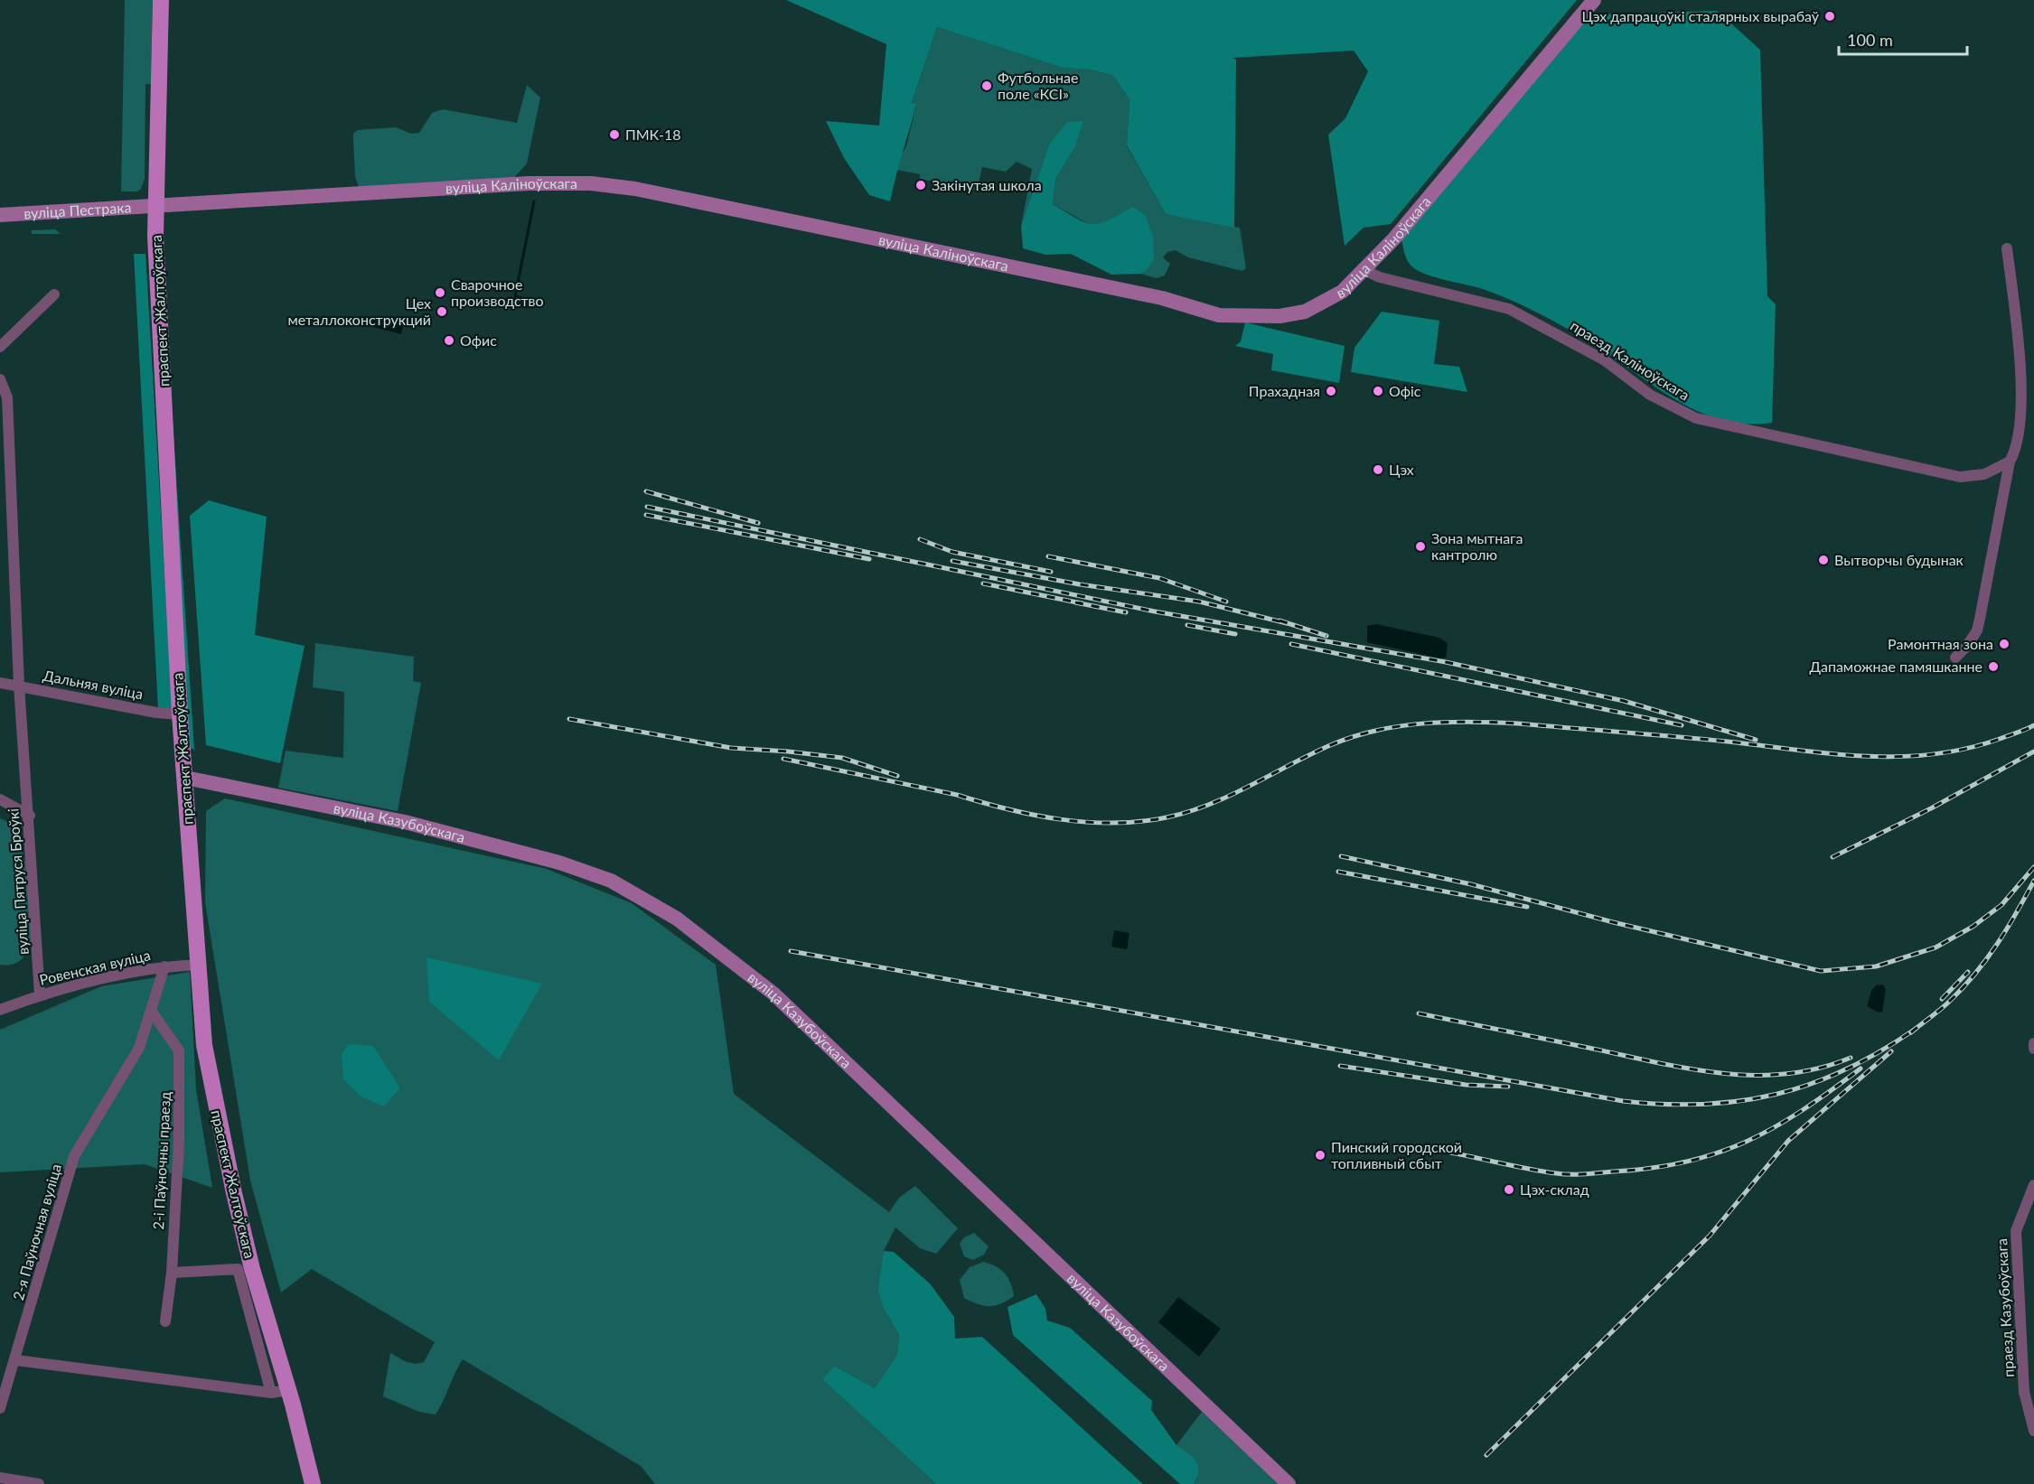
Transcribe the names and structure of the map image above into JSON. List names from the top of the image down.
{
  "streets": {
    "main road": ["праспект Жалтоўскага"],
    "street": [
      "вуліца Каліноўскага",
      "вуліца Пестрака",
      "праезд Каліноўскага",
      "Дальняя вуліца",
      "вуліца Казубоўскага",
      "вуліца Пятруся Броўкі",
      "Ровенская вуліца",
      "2-і Паўночны праезд",
      "2-я Паўночная вуліца",
      "праезд Казубоўскага"
    ]
  },
  "crossings": [
    ["вуліца Каліноўскага", "вуліца Пестрака"],
    ["вуліца Каліноўскага", "праспект Жалтоўскага"],
    ["вуліца Каліноўскага", "праезд Каліноўскага"],
    ["вуліца Пестрака", "праспект Жалтоўскага"],
    ["праспект Жалтоўскага", "Дальняя вуліца"],
    ["праспект Жалтоўскага", "вуліца Казубоўскага"],
    ["праспект Жалтоўскага", "Ровенская вуліца"],
    ["Дальняя вуліца", "вуліца Пятруся Броўкі"],
    ["вуліца Пятруся Броўкі", "Ровенская вуліца"],
    ["Ровенская вуліца", "2-я Паўночная вуліца"],
    ["2-і Паўночны праезд", "2-я Паўночная вуліца"]
  ],
  "places": [
    "Цэх дапрацоўкі сталярных вырабаў",
    "Футбольнае поле «КСІ»",
    "ПМК-18",
    "Закінутая школа",
    "Сварочное производство",
    "Цех металлоконструкций",
    "Офис",
    "Прахадная",
    "Офіс",
    "Цэх",
    "Зона мытнага кантролю",
    "Вытворчы будынак",
    "Рамонтная зона",
    "Дапаможнае памяшканне",
    "Пинский городской топливный сбыт",
    "Цэх-склад"
  ],
  "scale_bar": "100 m"
}
